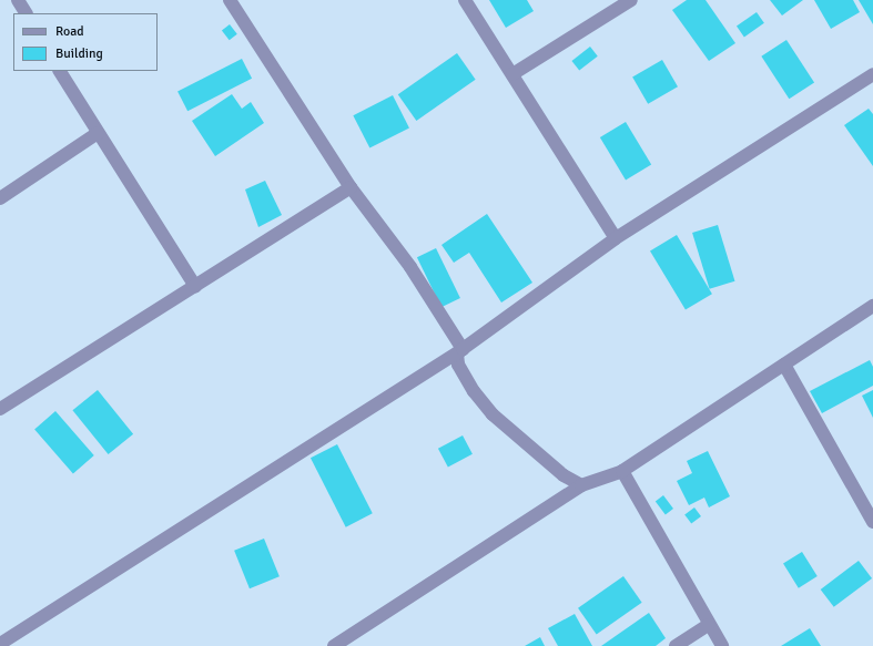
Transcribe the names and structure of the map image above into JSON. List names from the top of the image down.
{
  "legend": ["Road", "Building"]
}
